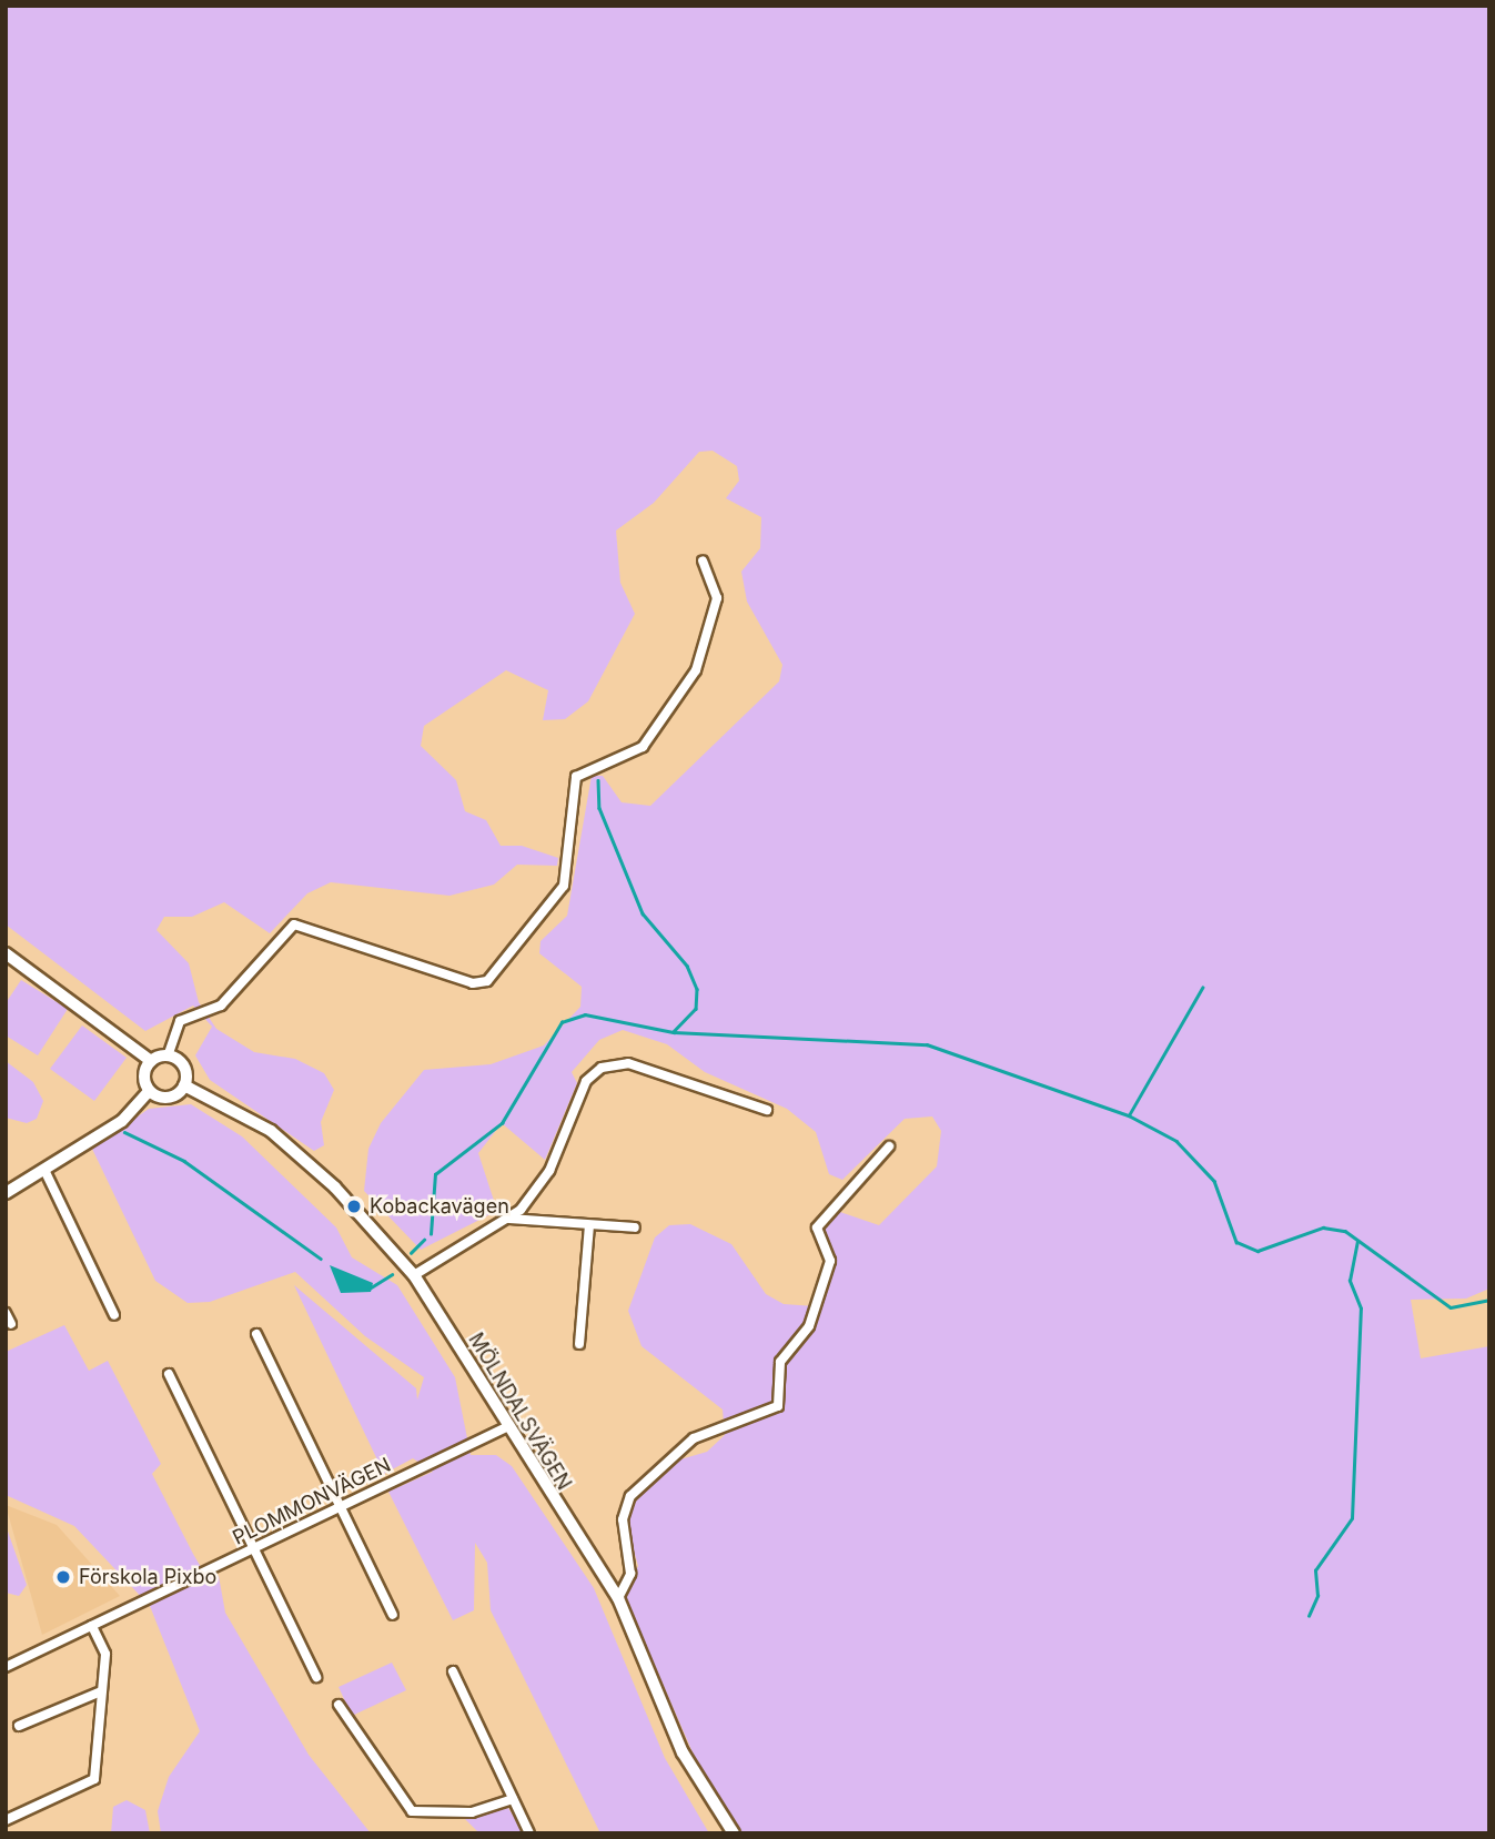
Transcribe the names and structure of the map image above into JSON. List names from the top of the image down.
{
  "streets": {
    "street": ["MÖLNDALSVÄGEN", "PLOMMONVÄGEN"]
  },
  "crossings": [
    ["MÖLNDALSVÄGEN", "PLOMMONVÄGEN"]
  ],
  "places": ["Kobackavägen", "Förskola Pixbo"]
}
